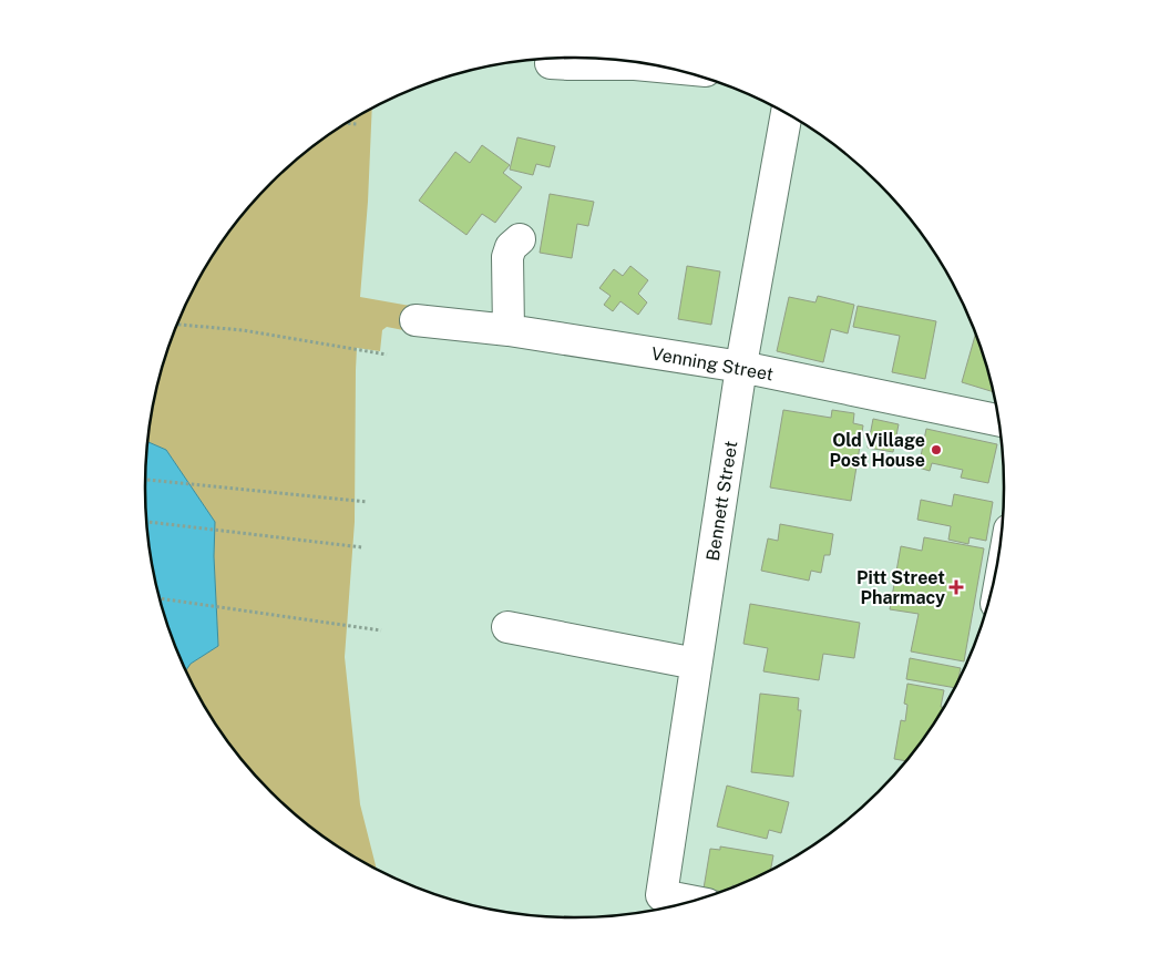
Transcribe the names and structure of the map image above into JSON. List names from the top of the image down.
{
  "streets": {
    "street": ["Venning Street", "Bennett Street"]
  },
  "crossings": [
    ["Venning Street", "Bennett Street"]
  ],
  "places": {
    "other": ["Old Village Post House"],
    "health": ["Pitt Street Pharmacy"]
  }
}
